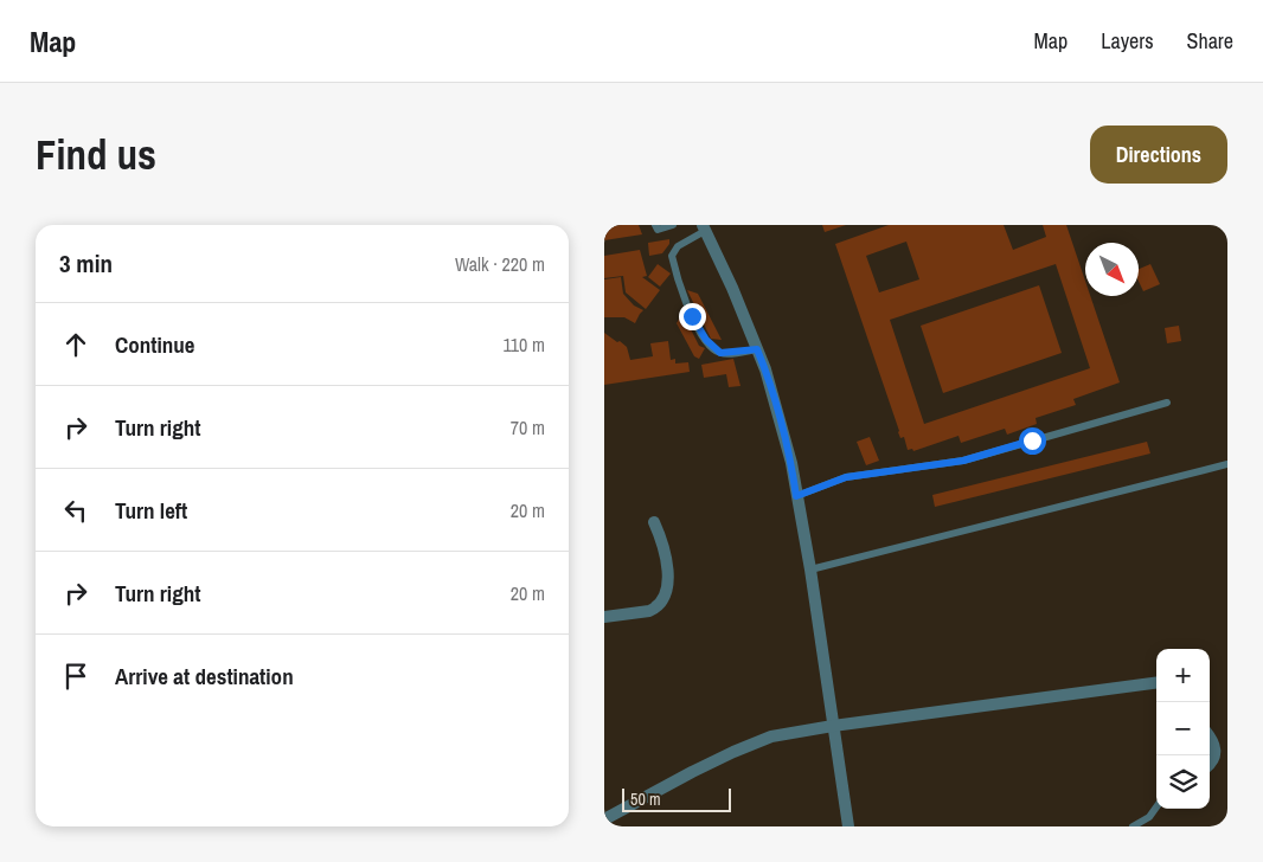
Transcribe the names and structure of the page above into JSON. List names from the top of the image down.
{
  "scale_bar": "50 m",
  "north": "bottom right",
  "page": {
    "header": "Map",
    "nav": ["Map", "Layers", "Share"],
    "buttons": "Directions",
    "title": "Find us",
    "heading": ["3 min", "Walk · 220 m"],
    "list": [
      ["Continue", "110 m"],
      ["Turn right", "70 m"],
      ["Turn left", "20 m"],
      ["Turn right", "20 m"],
      "Arrive at destination"
    ],
    "map_buttons": ["+", "−"],
    "scale": "50 m"
  }
}
